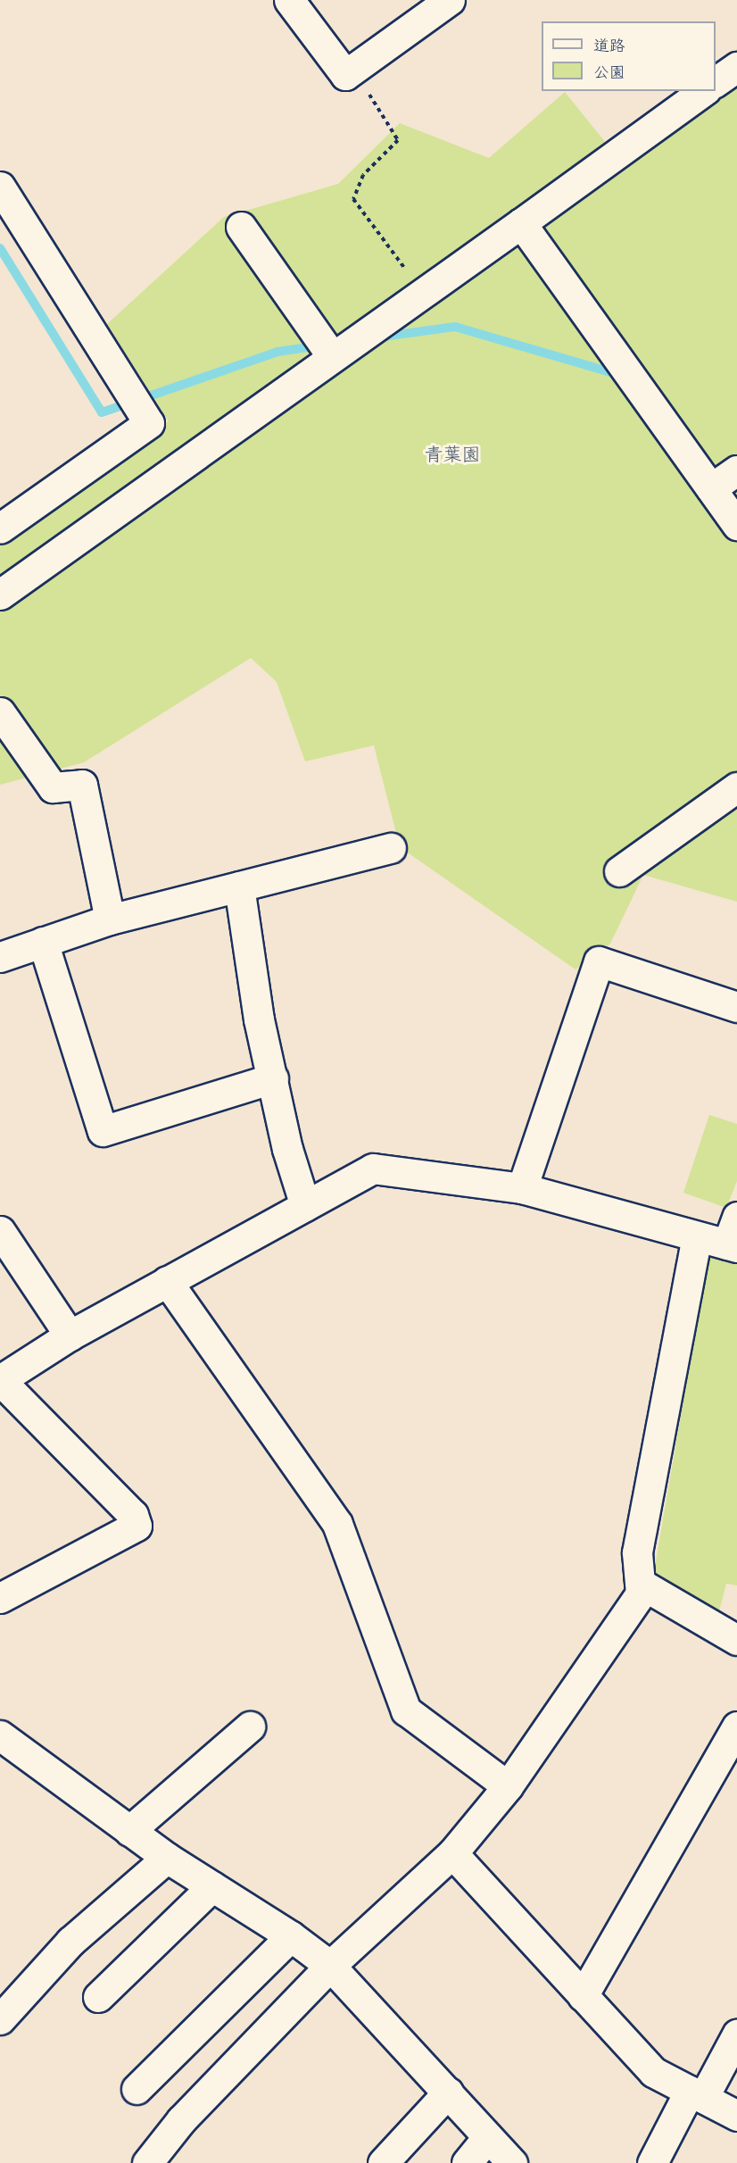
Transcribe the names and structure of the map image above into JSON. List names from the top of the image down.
{
  "parks": ["青葉園"],
  "legend": ["道路", "公園"]
}
